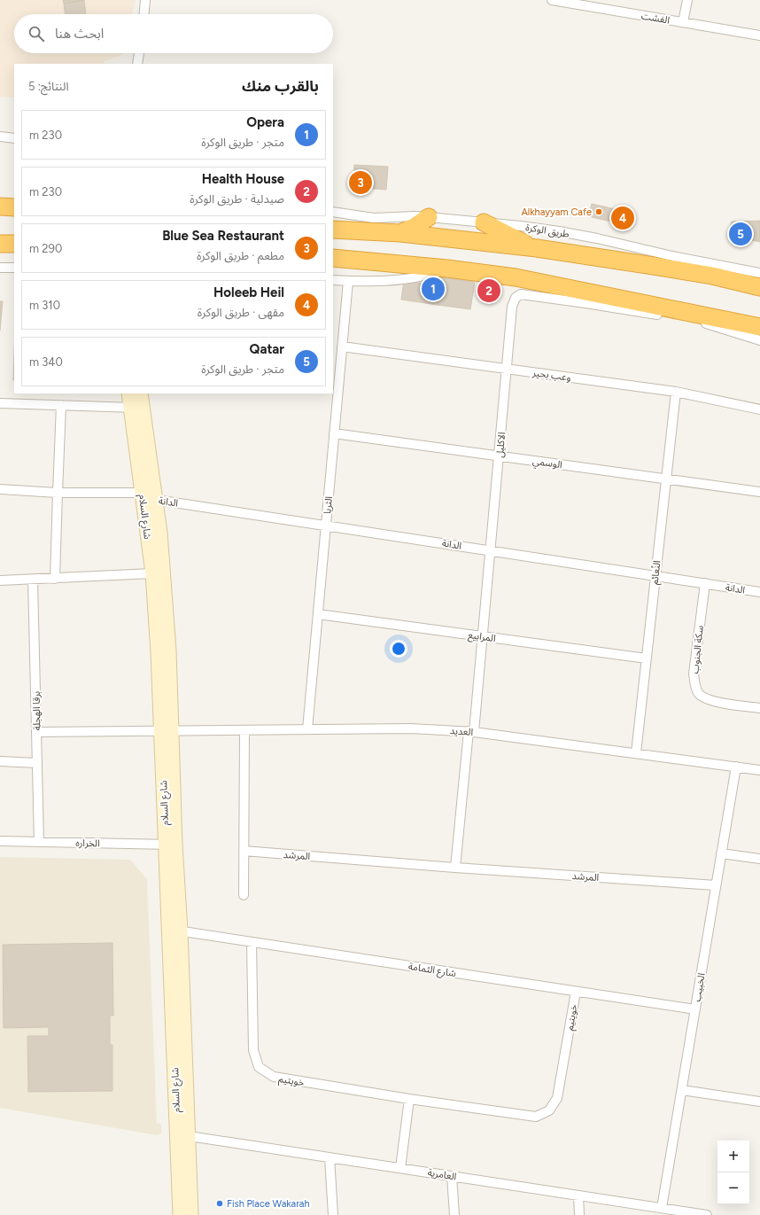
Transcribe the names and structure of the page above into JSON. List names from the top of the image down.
{
  "streets": {
    "highway": ["طريق الوكرة"],
    "street": [
      "الفشت",
      "وعب بحير",
      "الاكليل",
      "الوسمي",
      "الدانة",
      "الثريا",
      "شارع السلام",
      "النًعائم",
      "المرابيع",
      "سكة الجنوب",
      "برقا الهجلة",
      "العديد",
      "الخراره",
      "المرشد",
      "شارع الثمامة",
      "الخبيب",
      "خويتيم",
      "العامرية"
    ]
  },
  "crossings": [
    ["وعب بحير", "الاكليل"],
    ["وعب بحير", "الثريا"],
    ["وعب بحير", "النًعائم"],
    ["الاكليل", "الوسمي"],
    ["الاكليل", "الدانة"],
    ["الاكليل", "المرابيع"],
    ["الاكليل", "العديد"],
    ["الوسمي", "الثريا"],
    ["الوسمي", "النًعائم"],
    ["الدانة", "الثريا"],
    ["الدانة", "شارع السلام"],
    ["الدانة", "النًعائم"],
    ["الدانة", "سكة الجنوب"],
    ["الثريا", "المرابيع"],
    ["الثريا", "العديد"],
    ["شارع السلام", "العديد"],
    ["شارع السلام", "الخراره"],
    ["شارع السلام", "شارع الثمامة"],
    ["شارع السلام", "العامرية"],
    ["النًعائم", "المرابيع"],
    ["النًعائم", "العديد"],
    ["برقا الهجلة", "العديد"],
    ["برقا الهجلة", "الخراره"],
    ["العديد", "الخبيب"],
    ["المرشد", "الخبيب"],
    ["شارع الثمامة", "الخبيب"],
    ["شارع الثمامة", "خويتيم"],
    ["الخبيب", "العامرية"]
  ],
  "places": ["Alkhayyam Cafe", "Fish Place Wakarah"],
  "page": {
    "search": "ابحث هنا",
    "heading": ["بالقرب منك", "النتائج: 5"],
    "list": [
      {
        "mark": "1",
        "name": "Opera",
        "note": "متجر · طريق الوكرة",
        "value": "230 m"
      },
      {
        "mark": "2",
        "name": "Health House",
        "note": "صيدلية · طريق الوكرة",
        "value": "230 m"
      },
      {
        "mark": "3",
        "name": "Blue Sea Restaurant",
        "note": "مطعم · طريق الوكرة",
        "value": "290 m"
      },
      {
        "mark": "4",
        "name": "Holeeb Heil",
        "note": "مقهى · طريق الوكرة",
        "value": "310 m"
      },
      {
        "mark": "5",
        "name": "Qatar",
        "note": "متجر · طريق الوكرة",
        "value": "340 m"
      }
    ],
    "pins": [
      "3",
      "4",
      "5",
      "1",
      "2"
    ],
    "map_buttons": ["+", "−"]
  }
}
